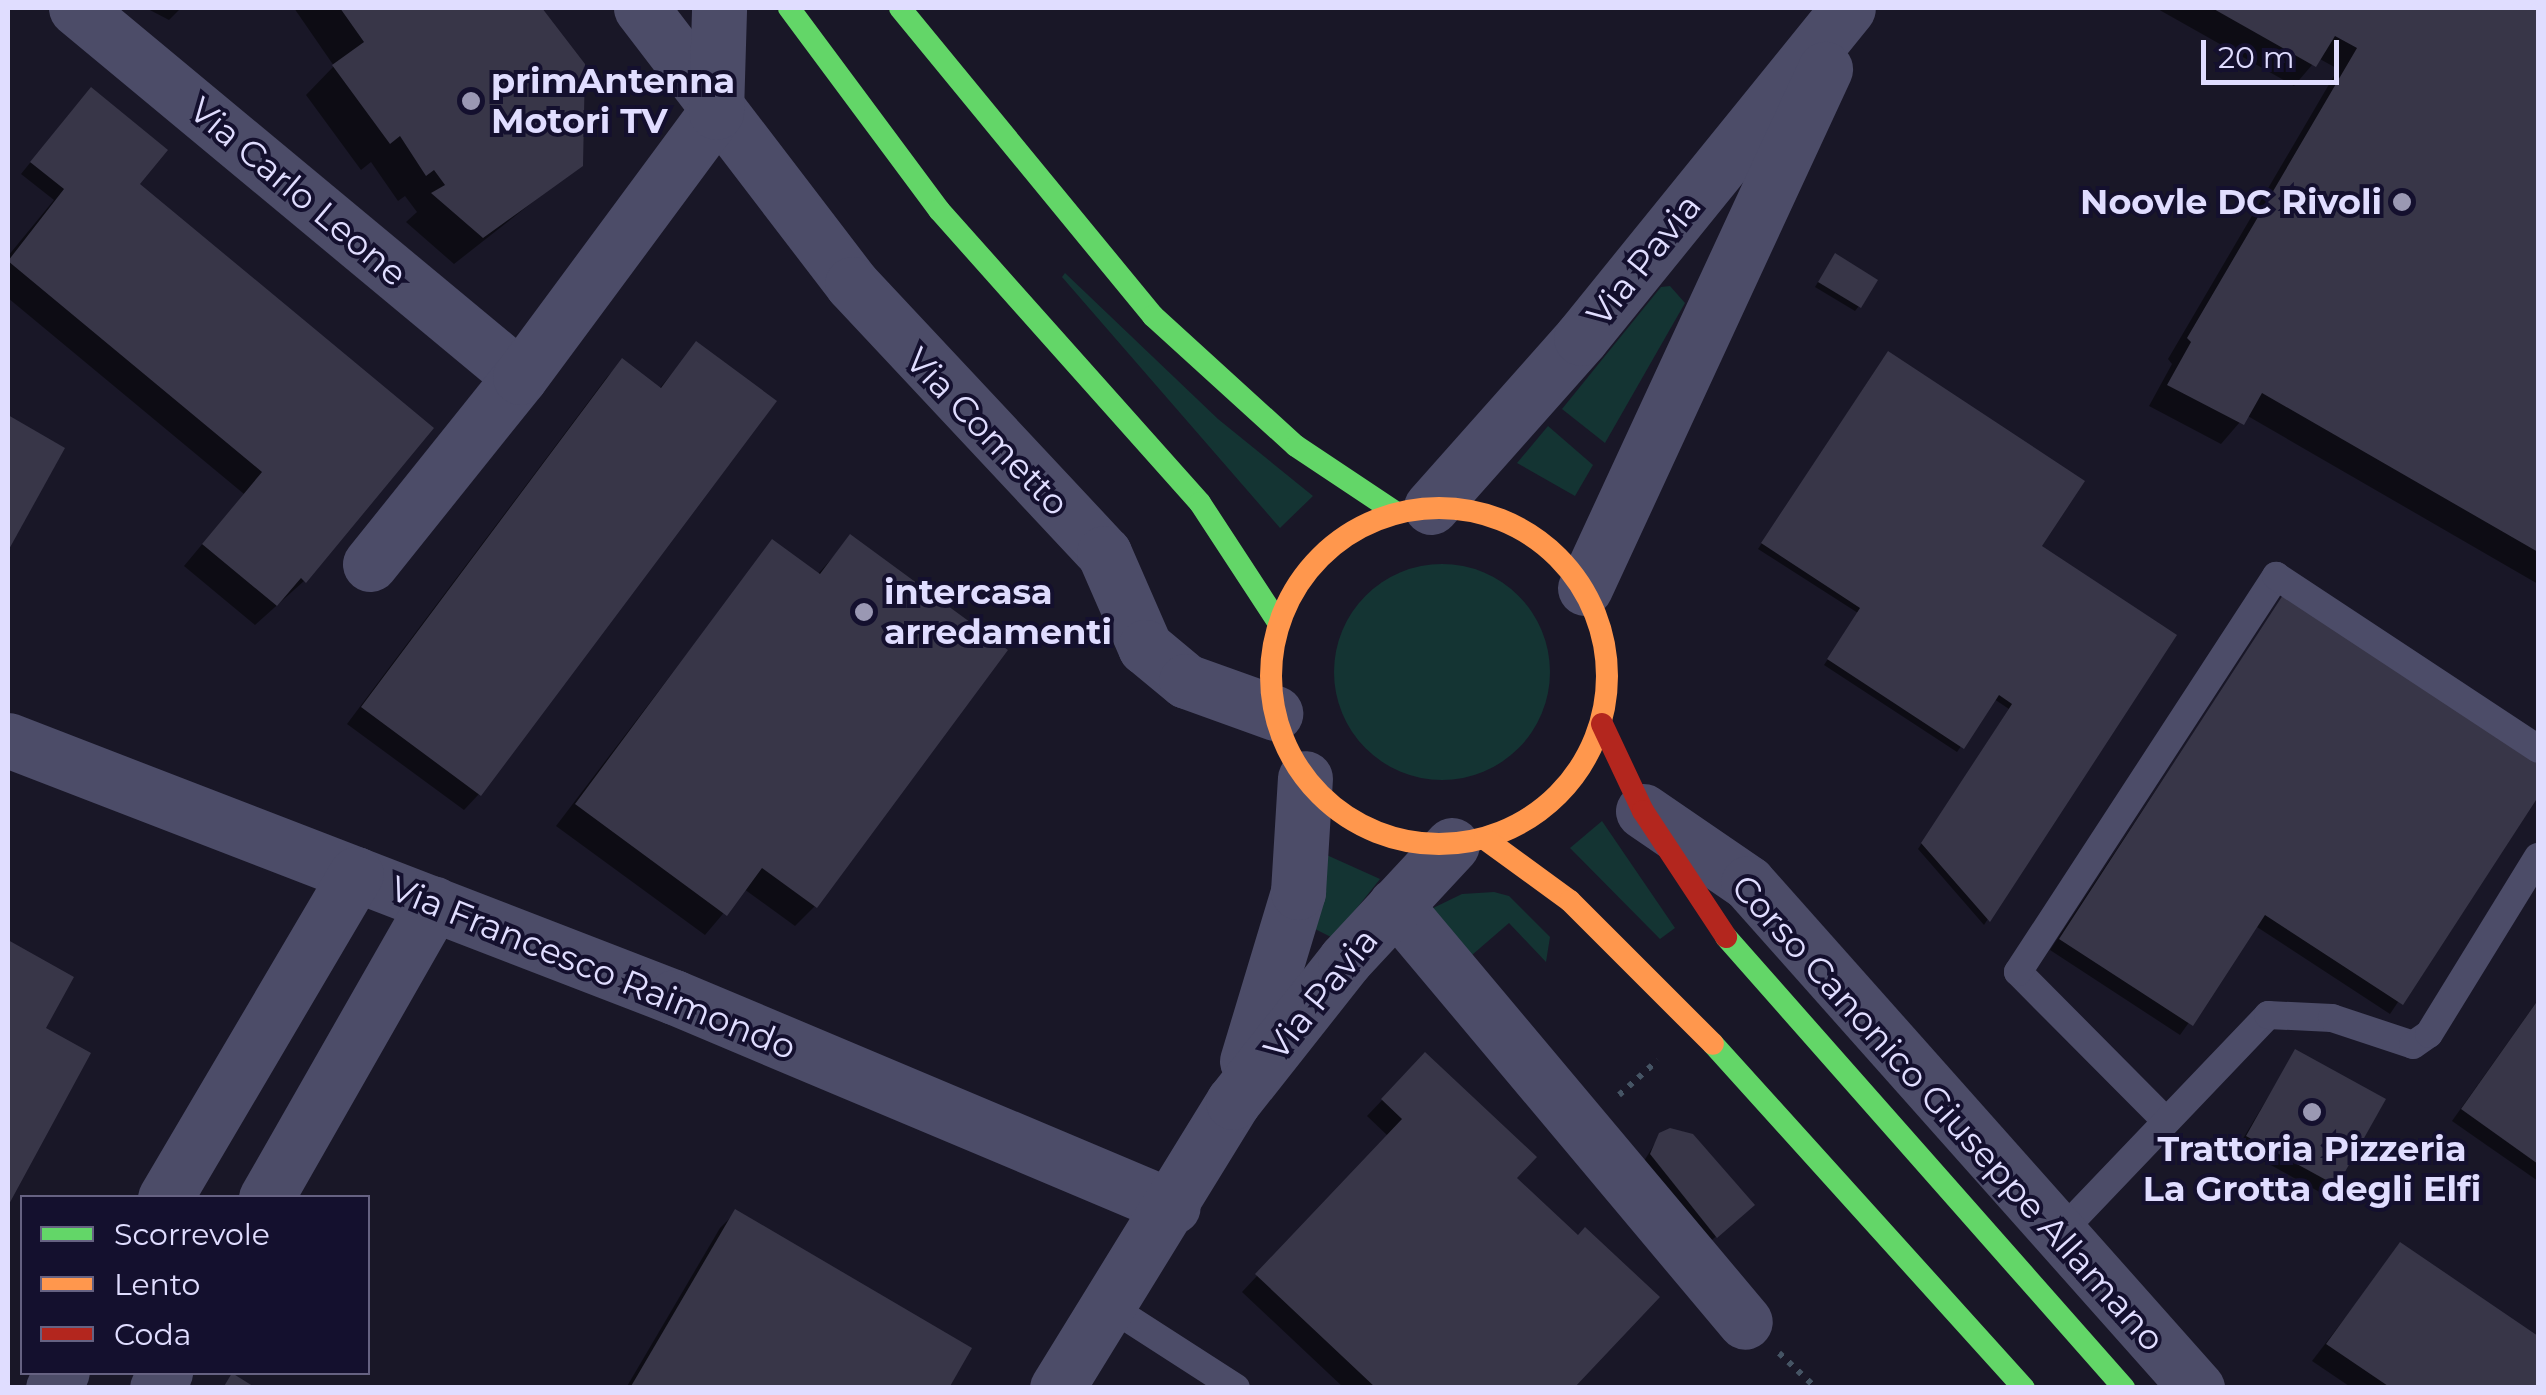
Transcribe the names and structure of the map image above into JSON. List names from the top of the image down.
{
  "streets": {
    "main road": ["Corso Canonico Giuseppe Allamano"],
    "street": [
      "Via Carlo Leone",
      "Via Pavia",
      "Via Cometto",
      "Via Francesco Raimondo"
    ]
  },
  "crossings": [
    ["Via Pavia", "Via Cometto"],
    ["Via Pavia", "Via Francesco Raimondo"],
    ["Via Pavia", "Corso Canonico Giuseppe Allamano"],
    ["Via Cometto", "Corso Canonico Giuseppe Allamano"]
  ],
  "places": [
    "primAntenna Motori TV",
    "Noovle DC Rivoli",
    "intercasa arredamenti",
    "Trattoria Pizzeria La Grotta degli Elfi"
  ],
  "legend": ["Scorrevole", "Lento", "Coda"],
  "scale_bar": "20 m"
}
